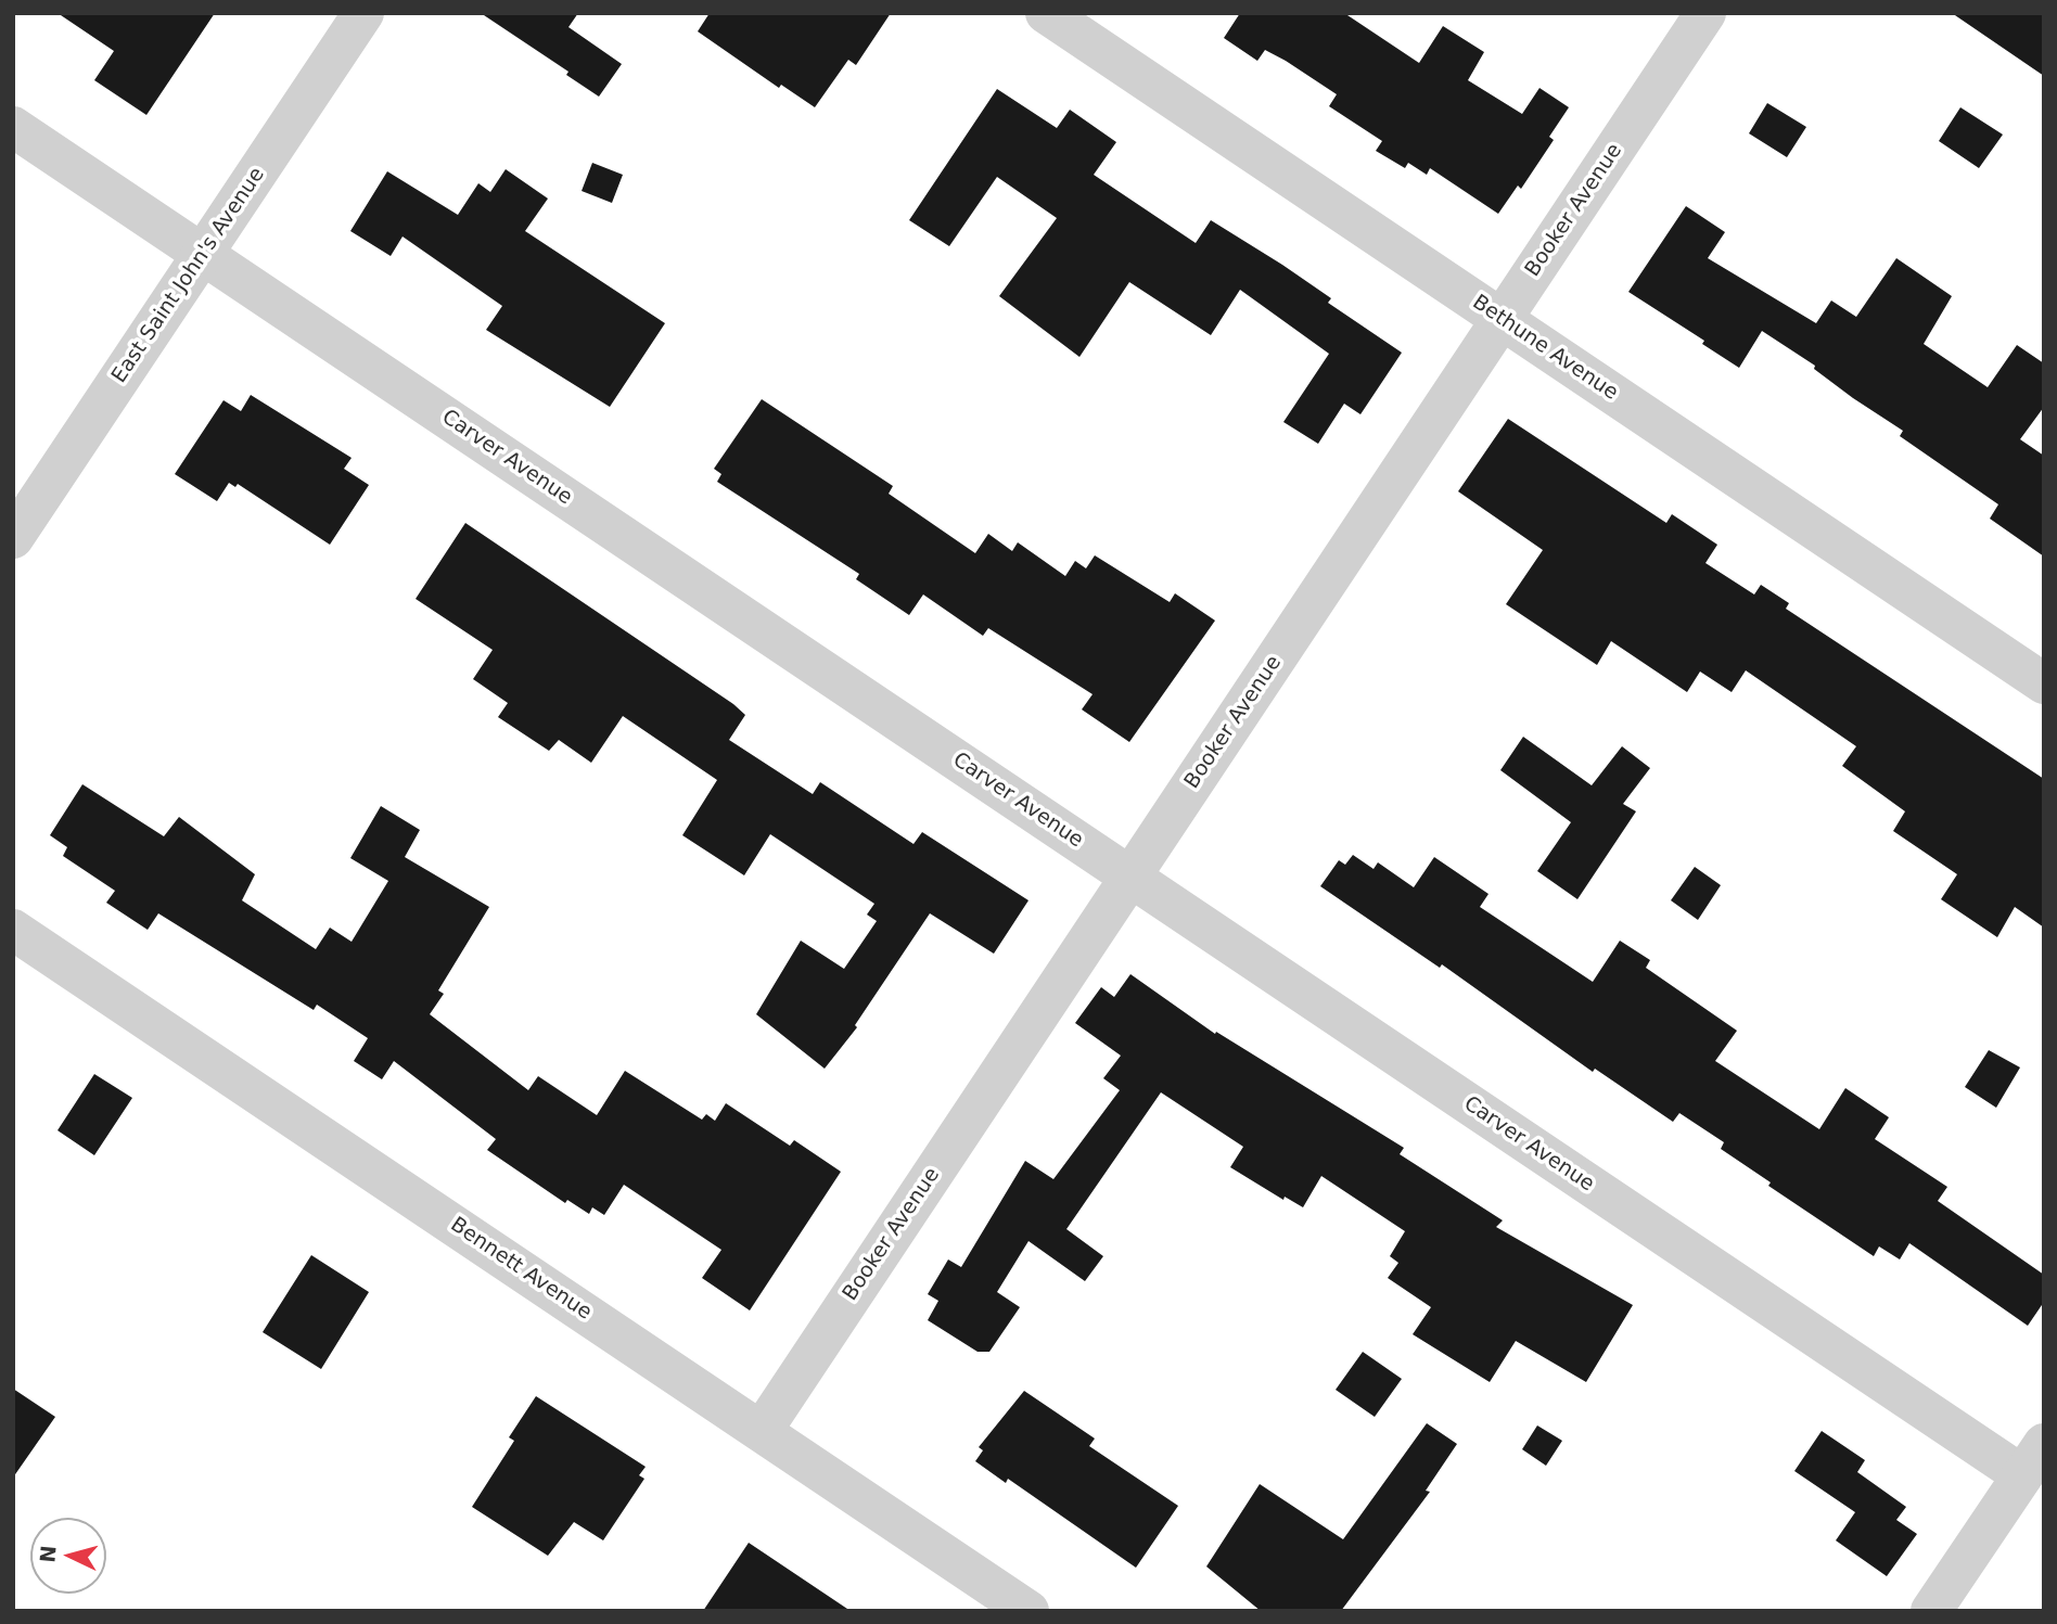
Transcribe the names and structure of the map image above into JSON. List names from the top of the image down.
{
  "streets": {
    "street": [
      "Booker Avenue",
      "East Saint John's Avenue",
      "Bethune Avenue",
      "Carver Avenue",
      "Bennett Avenue"
    ]
  },
  "crossings": [
    ["Booker Avenue", "Bethune Avenue"],
    ["Booker Avenue", "Carver Avenue"],
    ["Booker Avenue", "Bennett Avenue"],
    ["East Saint John's Avenue", "Carver Avenue"]
  ],
  "north": "left"
}
